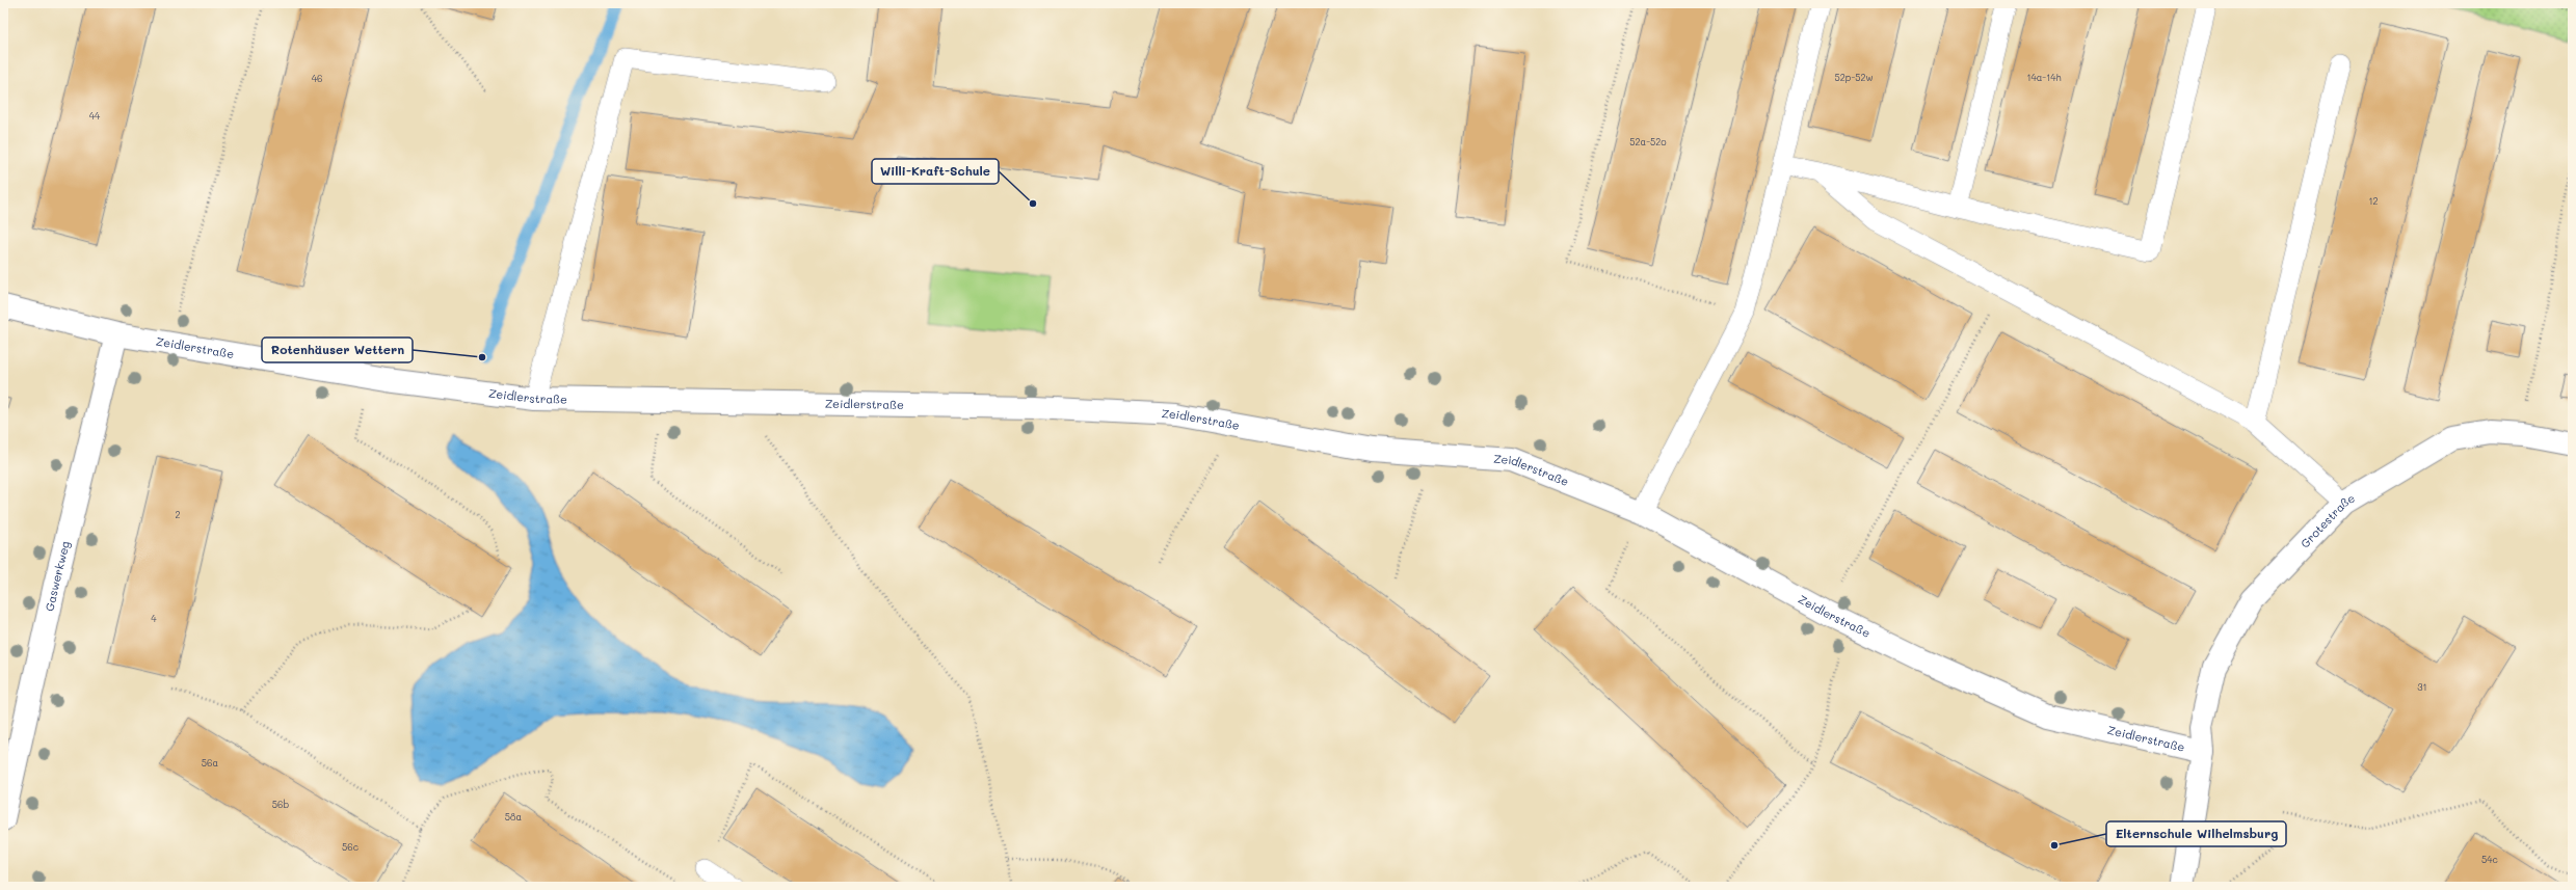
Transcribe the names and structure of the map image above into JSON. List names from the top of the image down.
{
  "streets": {
    "street": ["Zeidlerstraße", "Grotestraße", "Gaswerkweg"]
  },
  "crossings": [
    ["Zeidlerstraße", "Grotestraße"],
    ["Zeidlerstraße", "Gaswerkweg"]
  ],
  "places": ["Willi-Kraft-Schule", "Rotenhäuser Wettern", "Elternschule Wilhelmsburg"],
  "house_numbers": [
    "52p-52w",
    "14a-14h",
    "46",
    "44",
    "52a-52o",
    "12",
    "2",
    "4",
    "31",
    "56a",
    "56b",
    "58a",
    "56c",
    "54c"
  ]
}
